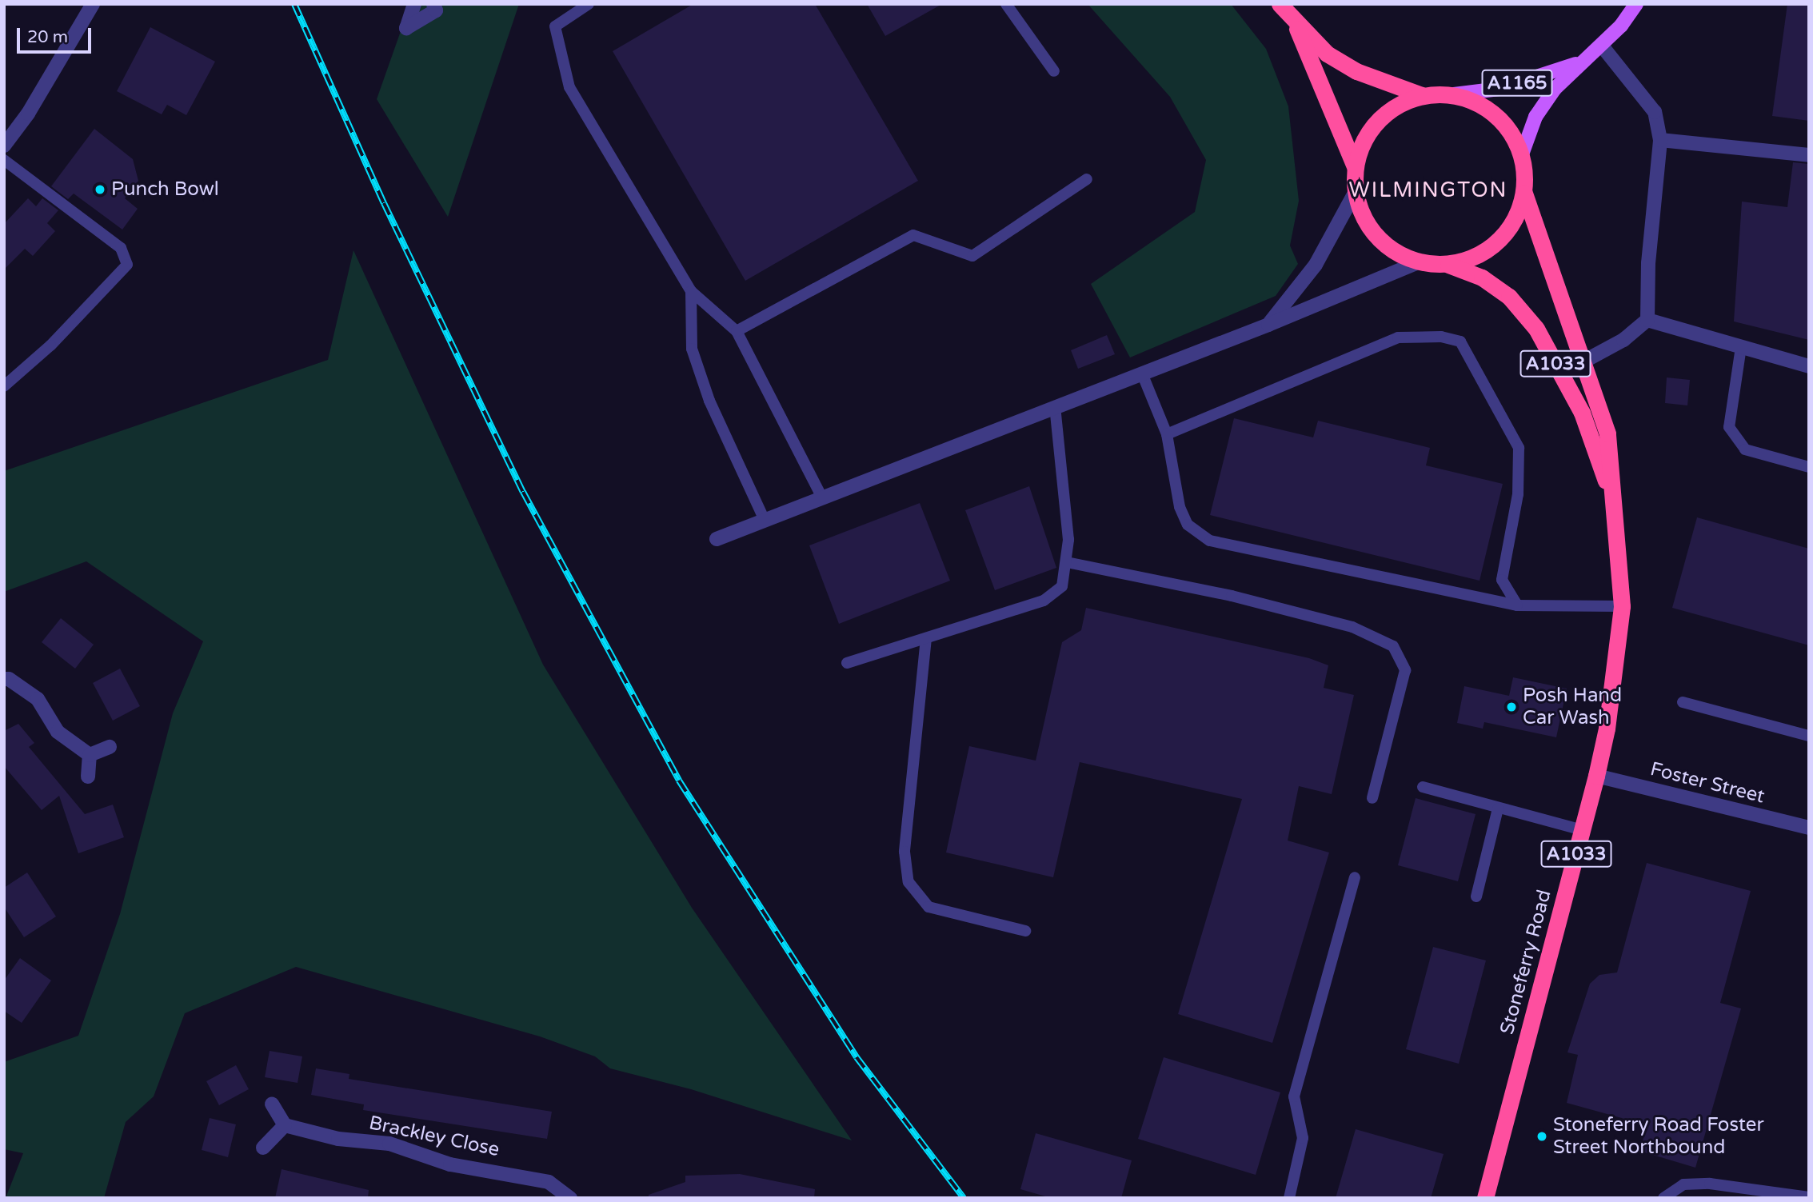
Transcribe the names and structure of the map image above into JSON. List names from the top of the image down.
{
  "streets": {
    "highway": ["A1033", "Stoneferry Road"],
    "main road": ["A1165"],
    "street": ["Foster Street", "Brackley Close"]
  },
  "crossings": [
    ["A1165", "Stoneferry Road"],
    ["Foster Street", "Stoneferry Road"]
  ],
  "districts": ["WILMINGTON"],
  "places": ["Punch Bowl", "Posh Hand Car Wash", "Stoneferry Road Foster Street Northbound"],
  "scale_bar": "20 m"
}
